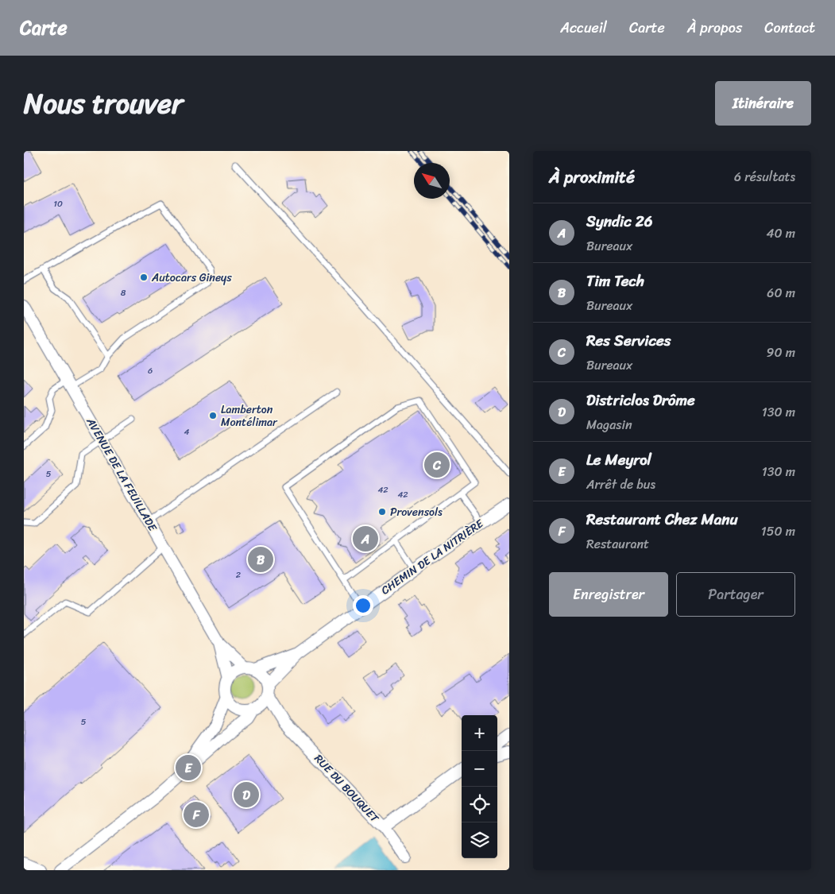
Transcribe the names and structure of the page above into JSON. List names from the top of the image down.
{
  "streets": {
    "street": ["AVENUE DE LA FEUILLADE", "CHEMIN DE LA NITRIÈRE", "RUE DU BOUQUET"]
  },
  "crossings": [
    ["AVENUE DE LA FEUILLADE", "CHEMIN DE LA NITRIÈRE"],
    ["AVENUE DE LA FEUILLADE", "RUE DU BOUQUET"],
    ["CHEMIN DE LA NITRIÈRE", "RUE DU BOUQUET"]
  ],
  "places": ["Autocars Gineys", "Lamberton Montélimar", "Provensols"],
  "house_numbers": [
    "10",
    "8",
    "6",
    "4",
    "5",
    "42",
    "42",
    "2",
    "5"
  ],
  "north": "top left",
  "page": {
    "header": "Carte",
    "nav": [
      "Accueil",
      "Carte",
      "À propos",
      "Contact"
    ],
    "title": "Nous trouver",
    "buttons": [
      "Itinéraire",
      ["Enregistrer", "Partager"]
    ],
    "heading": ["À proximité", "6 résultats"],
    "list": [
      {
        "mark": "A",
        "name": "Syndic 26",
        "note": "Bureaux",
        "value": "40 m"
      },
      {
        "mark": "B",
        "name": "Tim Tech",
        "note": "Bureaux",
        "value": "60 m"
      },
      {
        "mark": "C",
        "name": "Res Services",
        "note": "Bureaux",
        "value": "90 m"
      },
      {
        "mark": "D",
        "name": "Districlos Drôme",
        "note": "Magasin",
        "value": "130 m"
      },
      {
        "mark": "E",
        "name": "Le Meyrol",
        "note": "Arrêt de bus",
        "value": "130 m"
      },
      {
        "mark": "F",
        "name": "Restaurant Chez Manu",
        "note": "Restaurant",
        "value": "150 m"
      }
    ],
    "pins": [
      "C",
      "A",
      "B",
      "E",
      "D",
      "F"
    ],
    "map_buttons": ["+", "−"]
  }
}
